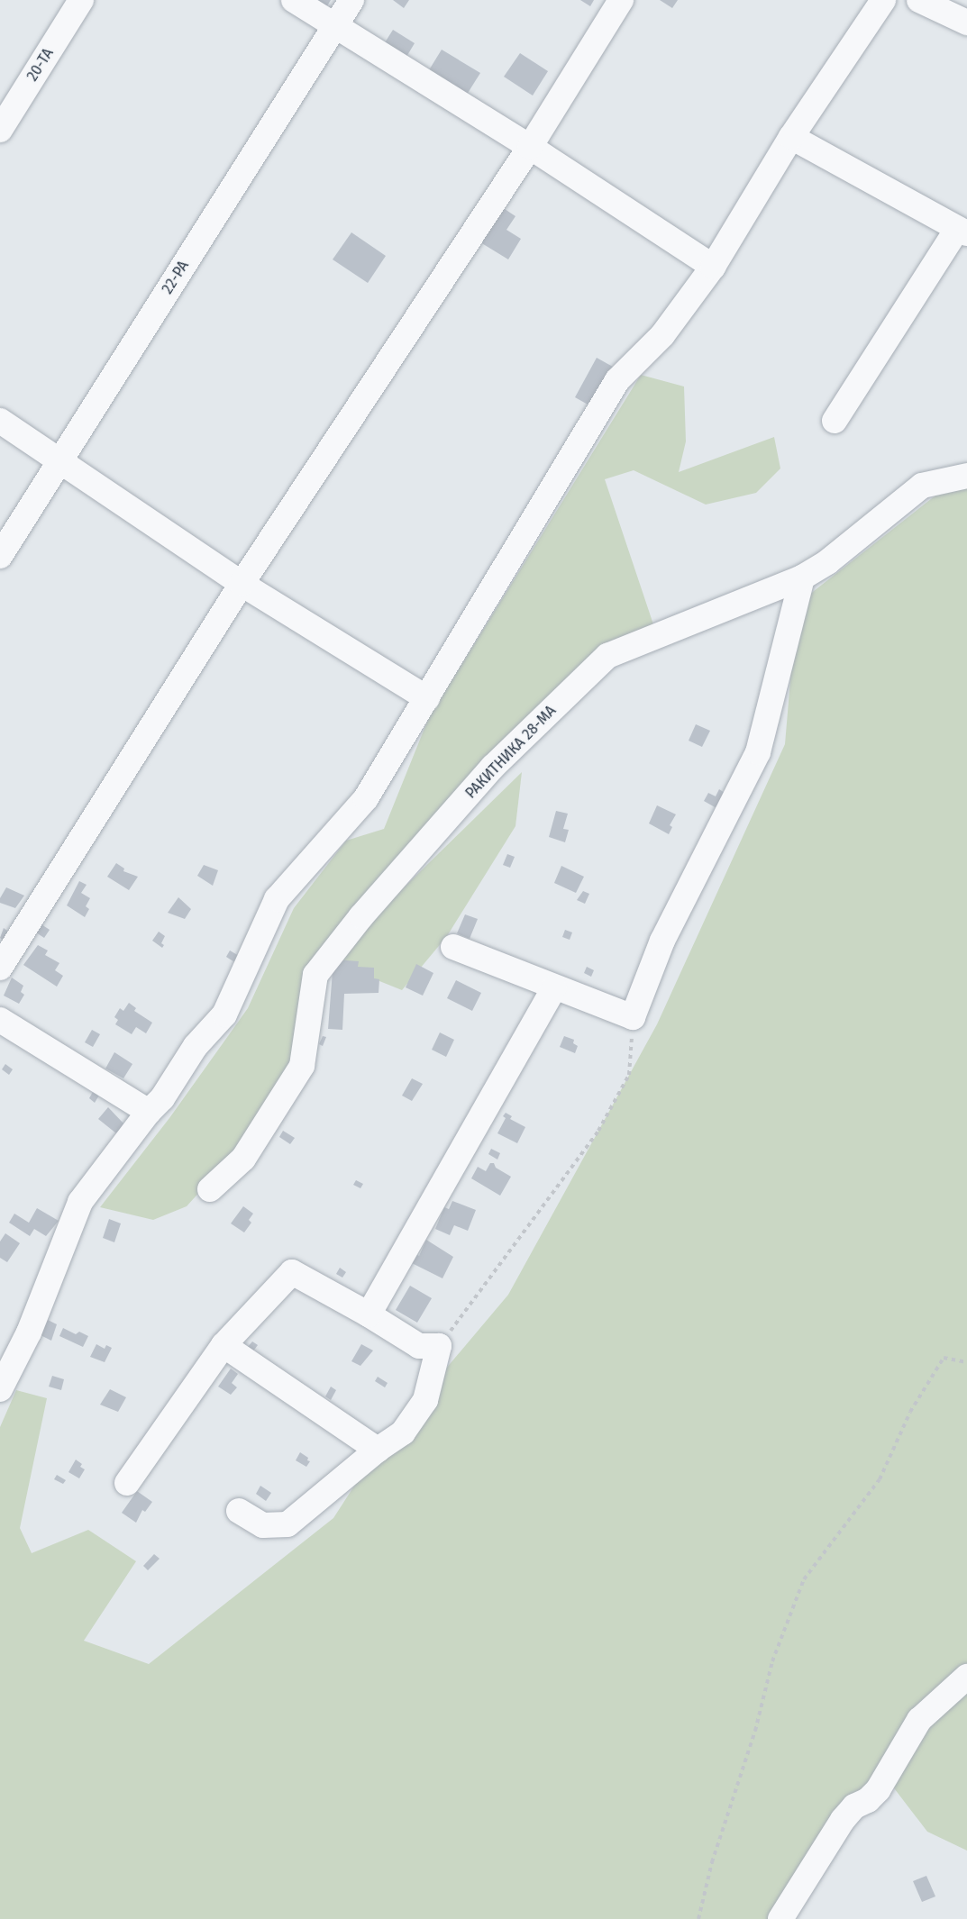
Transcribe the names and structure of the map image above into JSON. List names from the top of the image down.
{
  "streets": {
    "street": ["20-ТА", "22-РА", "РАКИТНИКА 28-МА"]
  }
}
